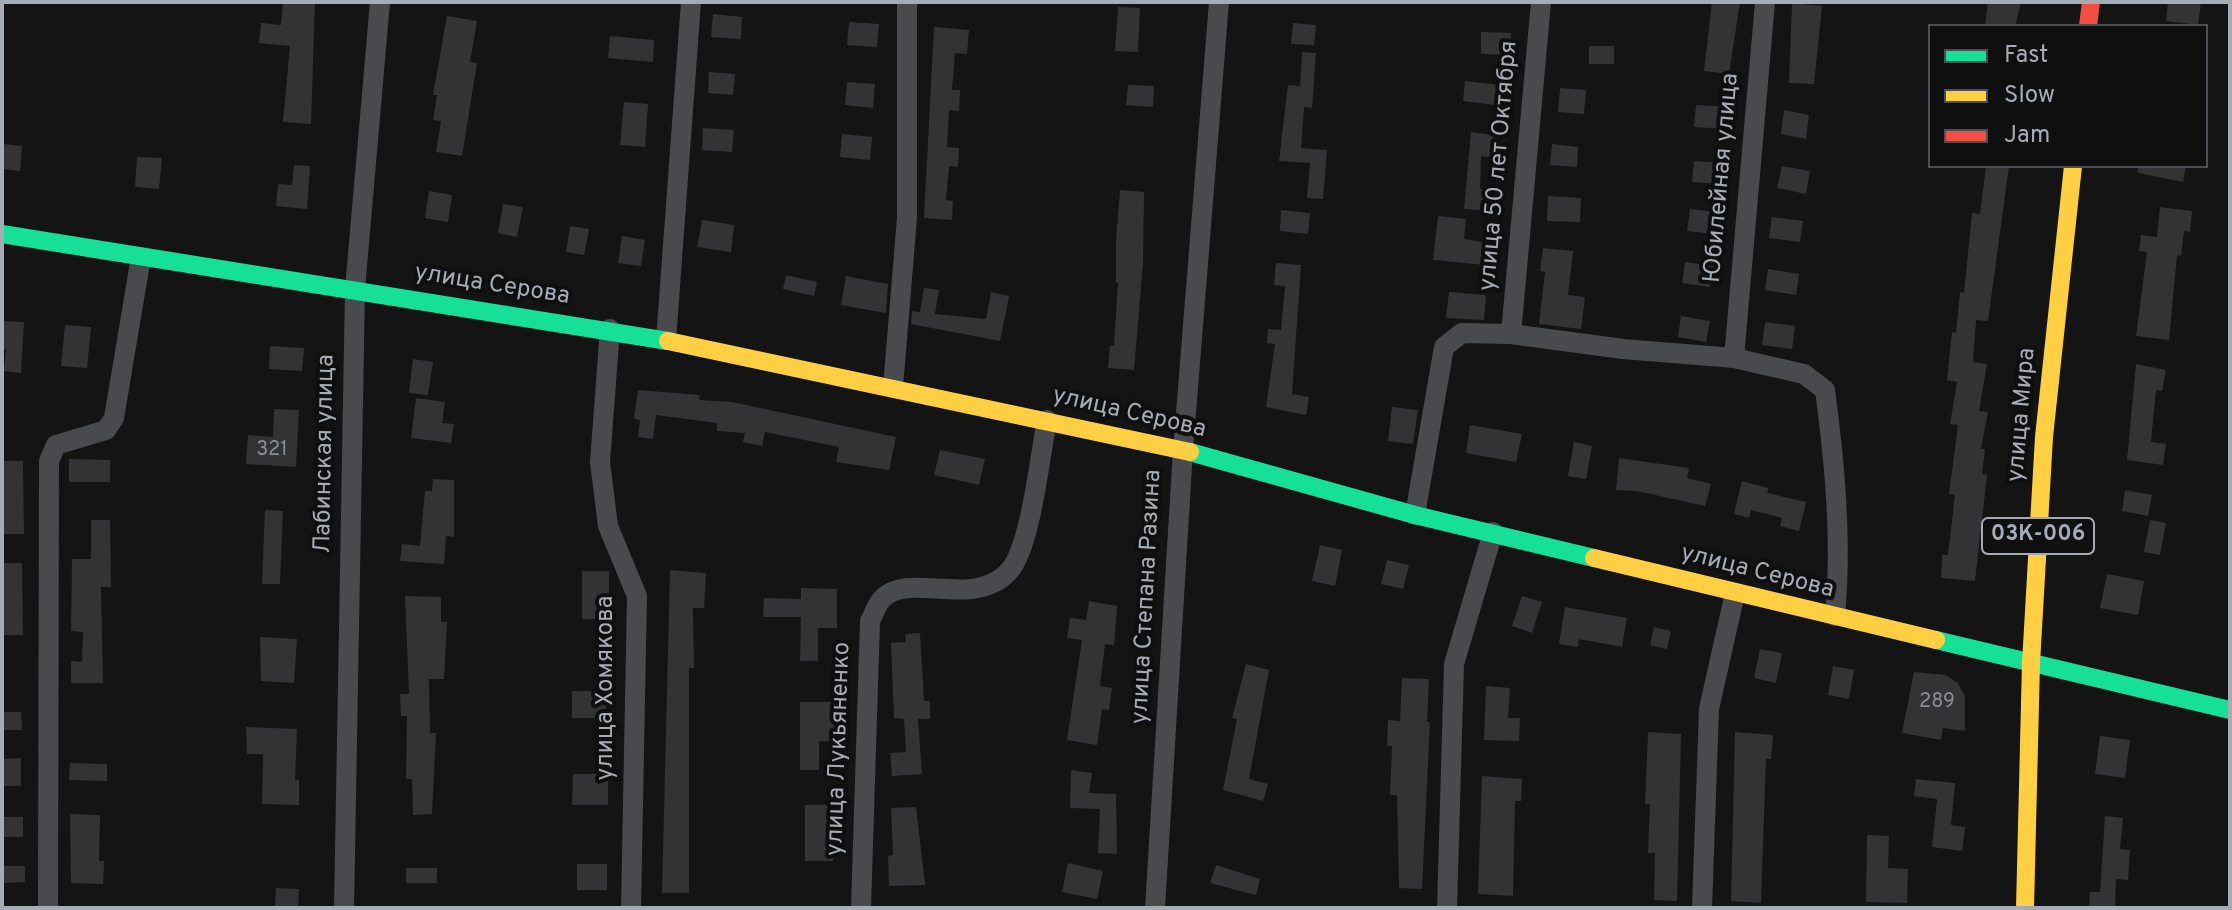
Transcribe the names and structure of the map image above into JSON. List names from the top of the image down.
{
  "streets": {
    "street": [
      "улица 50 лет Октября",
      "Юбилейная улица",
      "улица Серова",
      "улица Мира",
      "Лабинская улица",
      "03К-006",
      "улица Степана Разина",
      "улица Хомякова",
      "улица Лукьяненко"
    ]
  },
  "crossings": [
    ["улица Серова", "улица Мира"],
    ["улица Серова", "Лабинская улица"],
    ["улица Серова", "улица Степана Разина"],
    ["улица Серова", "улица Хомякова"],
    ["улица Серова", "улица Лукьяненко"]
  ],
  "house_numbers": ["321", "289"],
  "legend": ["Fast", "Slow", "Jam"]
}
